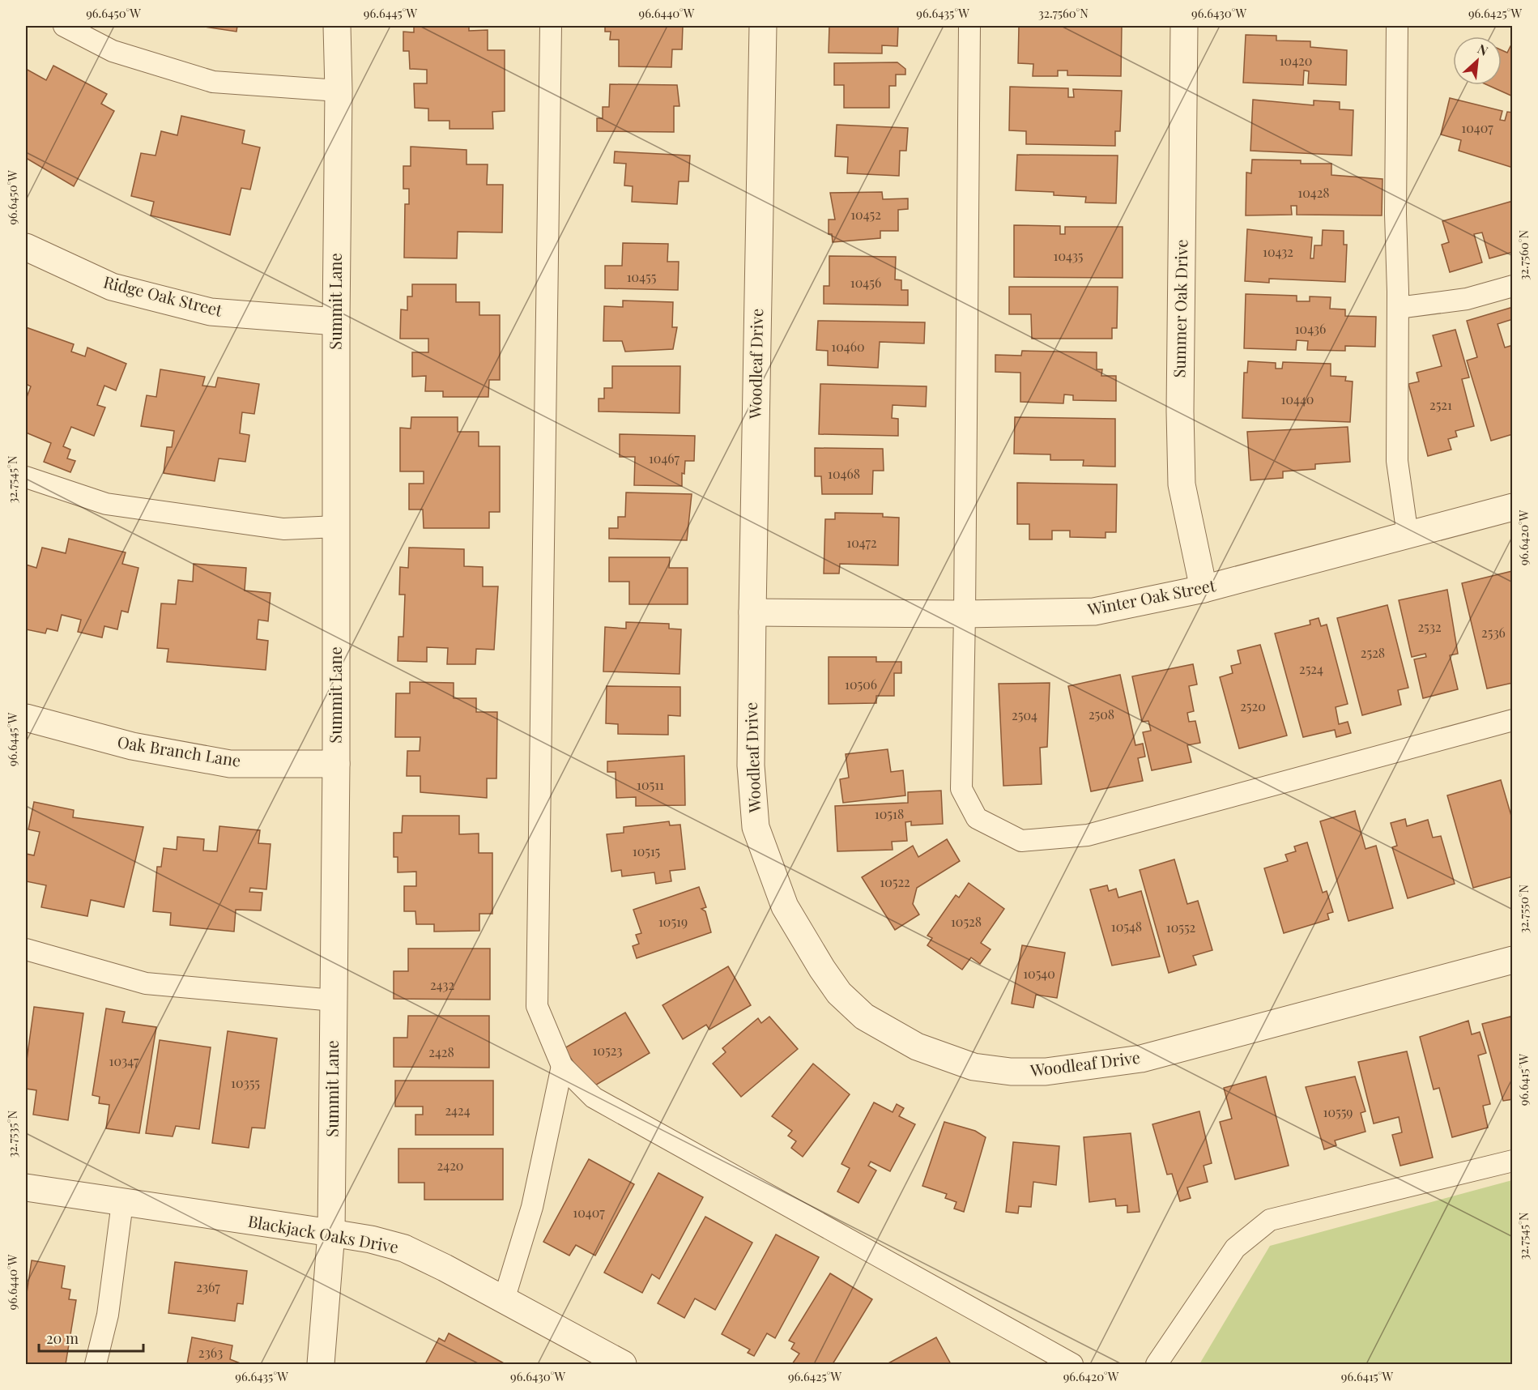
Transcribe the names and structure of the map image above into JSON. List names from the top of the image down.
{
  "streets": {
    "street": [
      "Ridge Oak Street",
      "Summit Lane",
      "Summer Oak Drive",
      "Woodleaf Drive",
      "Winter Oak Street",
      "Oak Branch Lane",
      "Blackjack Oaks Drive"
    ]
  },
  "crossings": [
    ["Ridge Oak Street", "Summit Lane"],
    ["Summit Lane", "Oak Branch Lane"],
    ["Summit Lane", "Blackjack Oaks Drive"],
    ["Summer Oak Drive", "Winter Oak Street"],
    ["Woodleaf Drive", "Winter Oak Street"]
  ],
  "house_numbers": [
    "10420",
    "10407",
    "10428",
    "10452",
    "10432",
    "10435",
    "10455",
    "10456",
    "10436",
    "10460",
    "10440",
    "2521",
    "10467",
    "10468",
    "10472",
    "2532",
    "2536",
    "2528",
    "2524",
    "10506",
    "2520",
    "2508",
    "2504",
    "10511",
    "10518",
    "10515",
    "10522",
    "10519",
    "10528",
    "10548",
    "10552",
    "10540",
    "2432",
    "10523",
    "2428",
    "10347",
    "10355",
    "2424",
    "10559",
    "2420",
    "10407",
    "2367",
    "2363"
  ],
  "scale_bar": "20 m",
  "north": "top right",
  "coordinates": [
    "96.6450°W",
    "96.6445°W",
    "96.6440°W",
    "96.6435°W",
    "32.7560°N",
    "96.6430°W",
    "96.6425°W",
    "32.7545°N",
    "96.6420°W",
    "32.7550°N",
    "96.6415°W",
    "32.7535°N"
  ]
}
